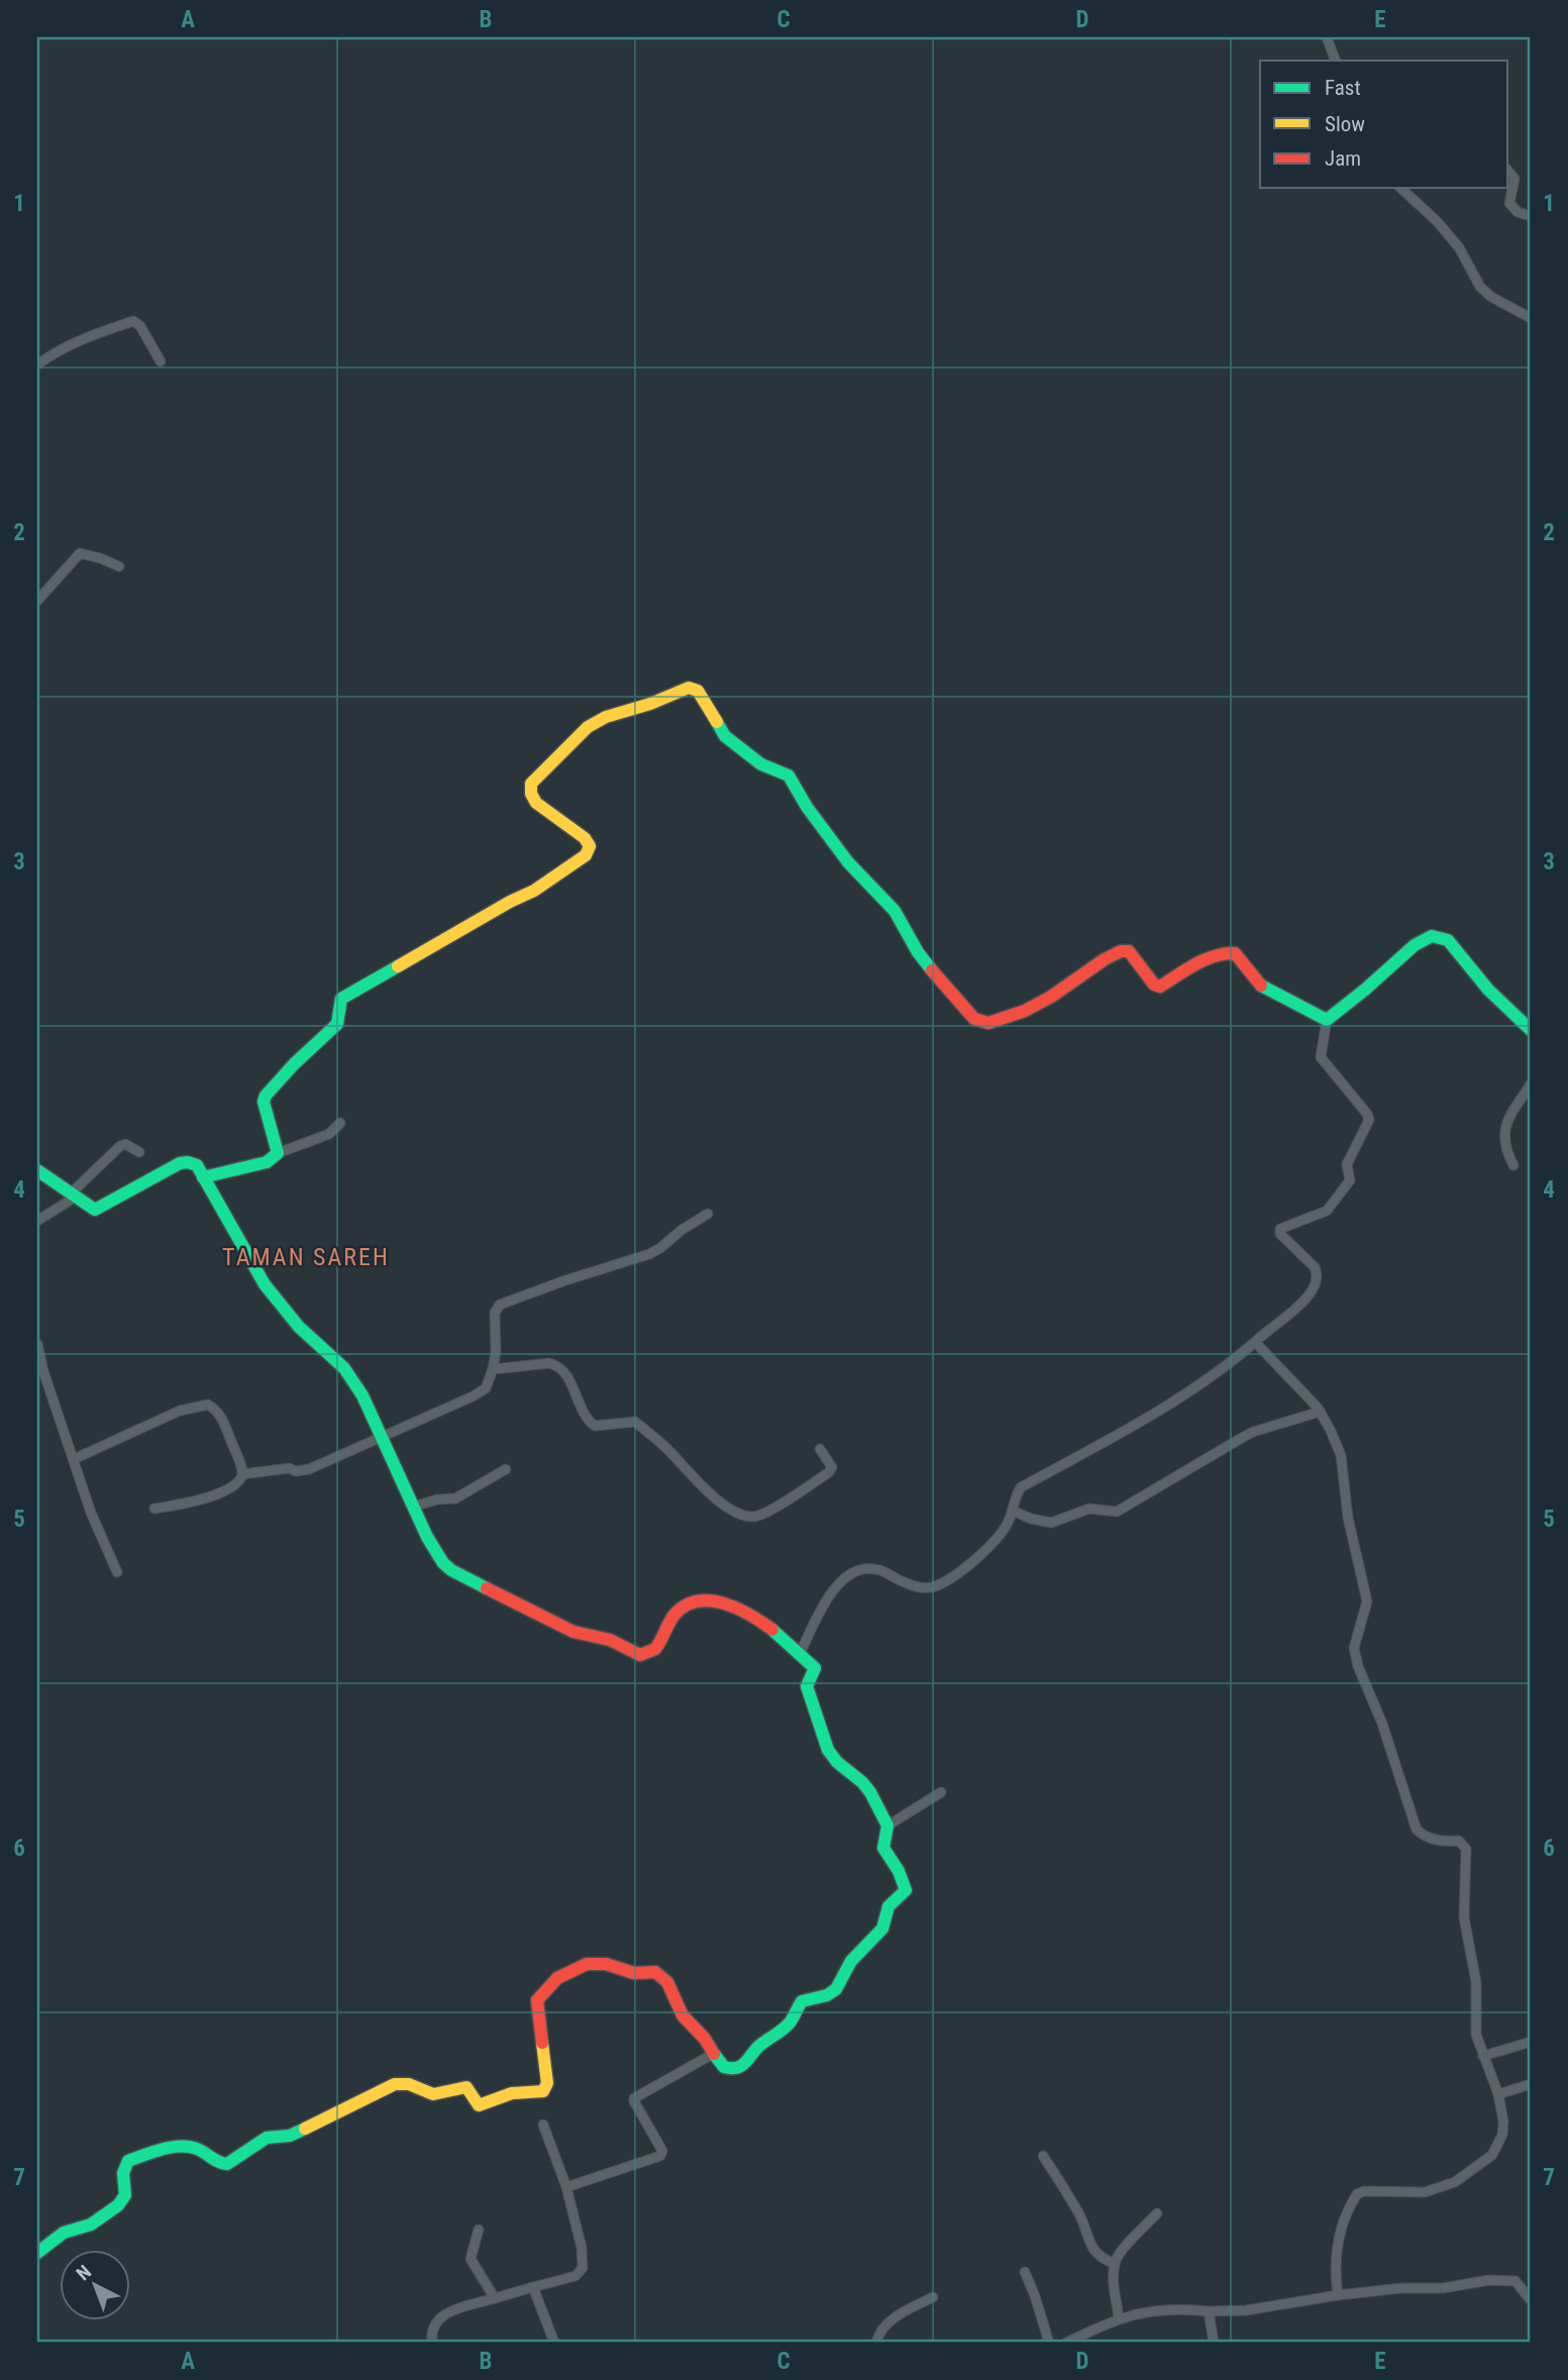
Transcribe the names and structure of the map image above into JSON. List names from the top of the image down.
{
  "districts": ["TAMAN SAREH"],
  "legend": ["Fast", "Slow", "Jam"],
  "north": "top left",
  "grid": {
    "columns": [
      "A",
      "B",
      "C",
      "D",
      "E"
    ],
    "rows": [
      "1",
      "2",
      "3",
      "4",
      "5",
      "6",
      "7"
    ]
  }
}
